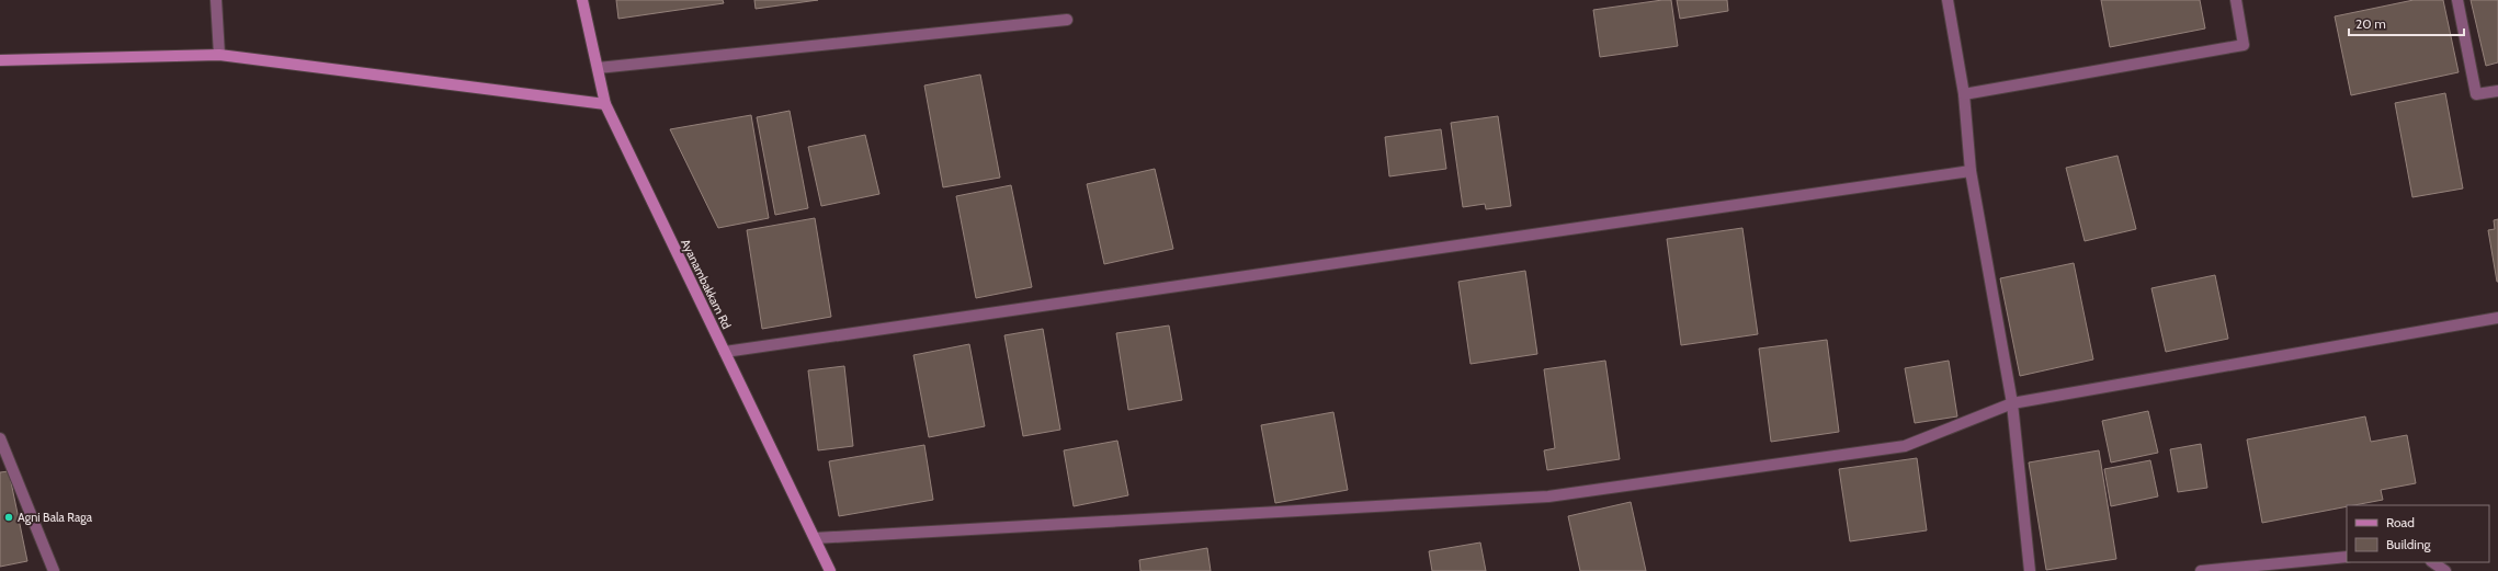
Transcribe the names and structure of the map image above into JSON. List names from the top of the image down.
{
  "streets": {
    "street": ["Ayanambakkam Rd"]
  },
  "places": ["Agni Bala Raga"],
  "legend": ["Road", "Building"],
  "scale_bar": "20 m"
}
